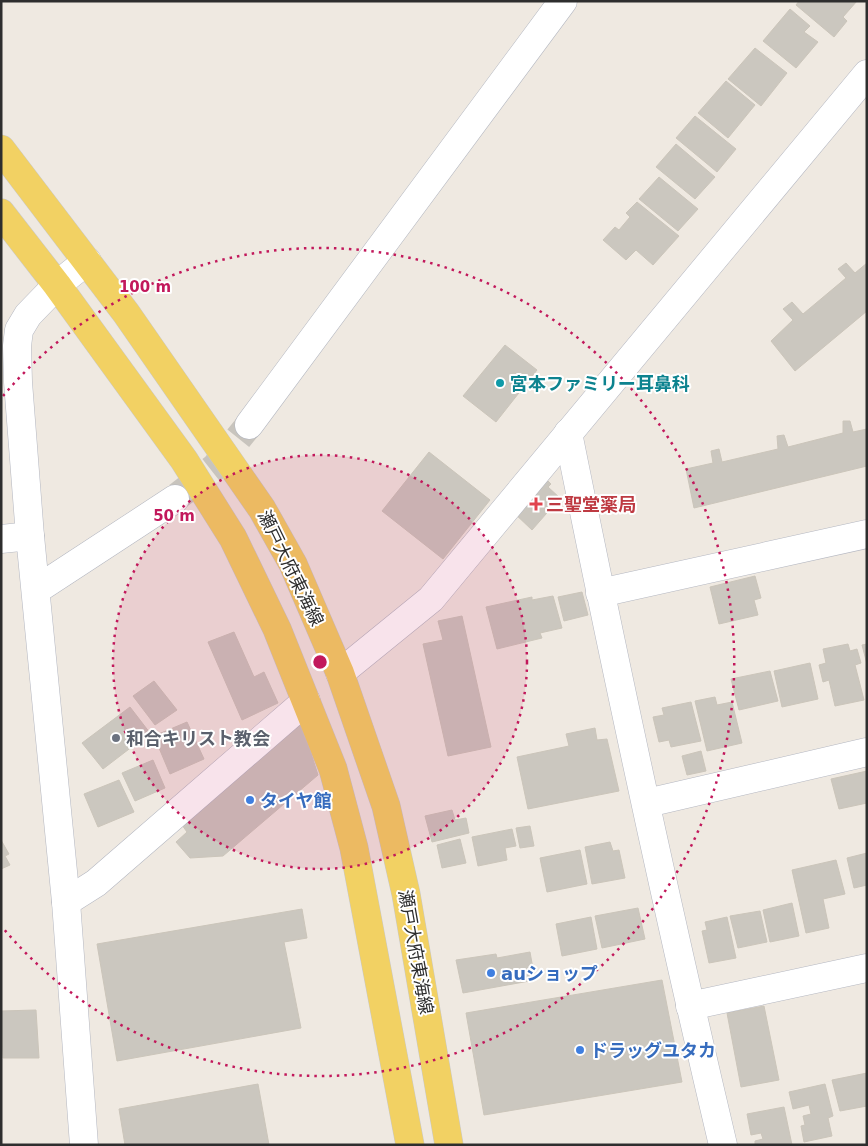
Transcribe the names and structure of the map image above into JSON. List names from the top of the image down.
{
  "streets": {
    "main road": ["瀬戸大府東海線"]
  },
  "places": {
    "other": [
      "宮本ファミリー耳鼻科",
      "和合キリスト教会",
      "タイヤ館",
      "auショップ",
      "ドラッグユタカ"
    ],
    "health": ["三聖堂薬局"]
  },
  "rings": ["100 m", "50 m"]
}
